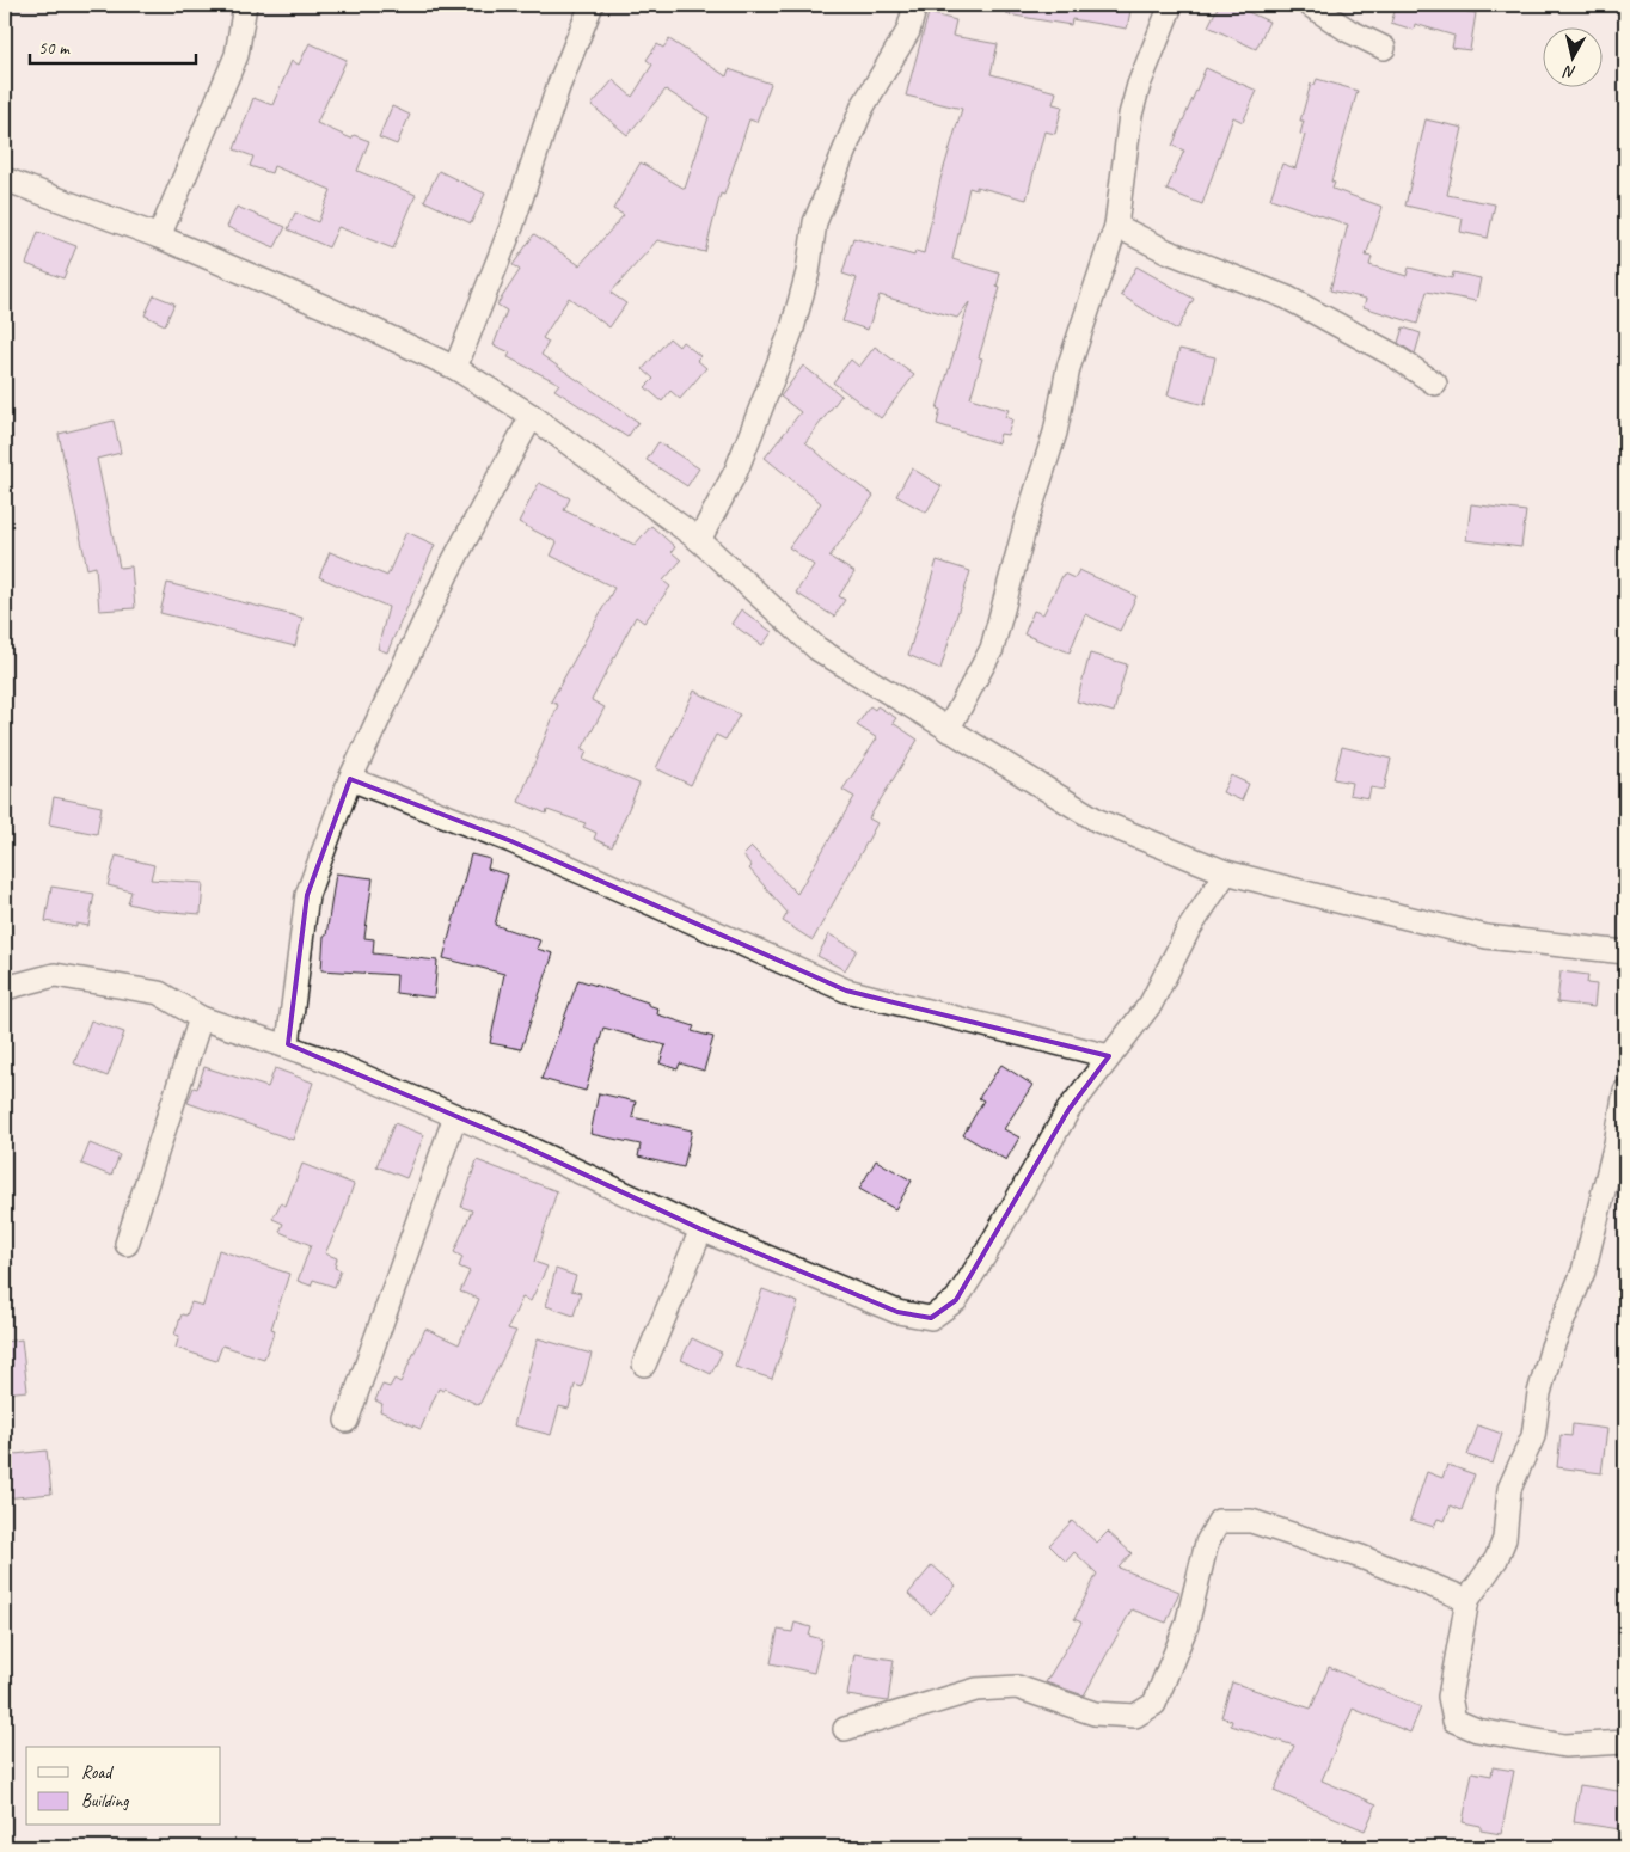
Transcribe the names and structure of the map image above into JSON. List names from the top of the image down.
{
  "legend": ["Road", "Building"],
  "scale_bar": "50 m",
  "north": "bottom"
}
